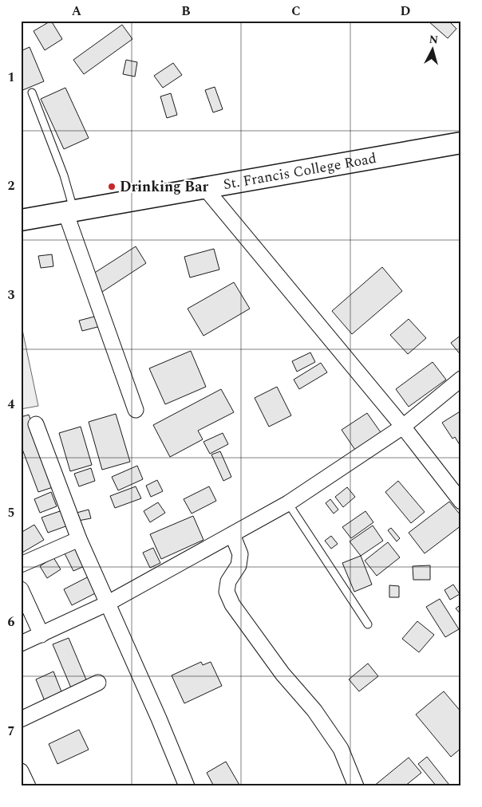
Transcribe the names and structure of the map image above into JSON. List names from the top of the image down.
{
  "streets": {
    "main road": ["St. Francis College Road"]
  },
  "places": ["Drinking Bar"],
  "north": "top",
  "grid": {
    "columns": [
      "A",
      "B",
      "C",
      "D"
    ],
    "rows": [
      "1",
      "2",
      "3",
      "4",
      "5",
      "6",
      "7"
    ]
  }
}
